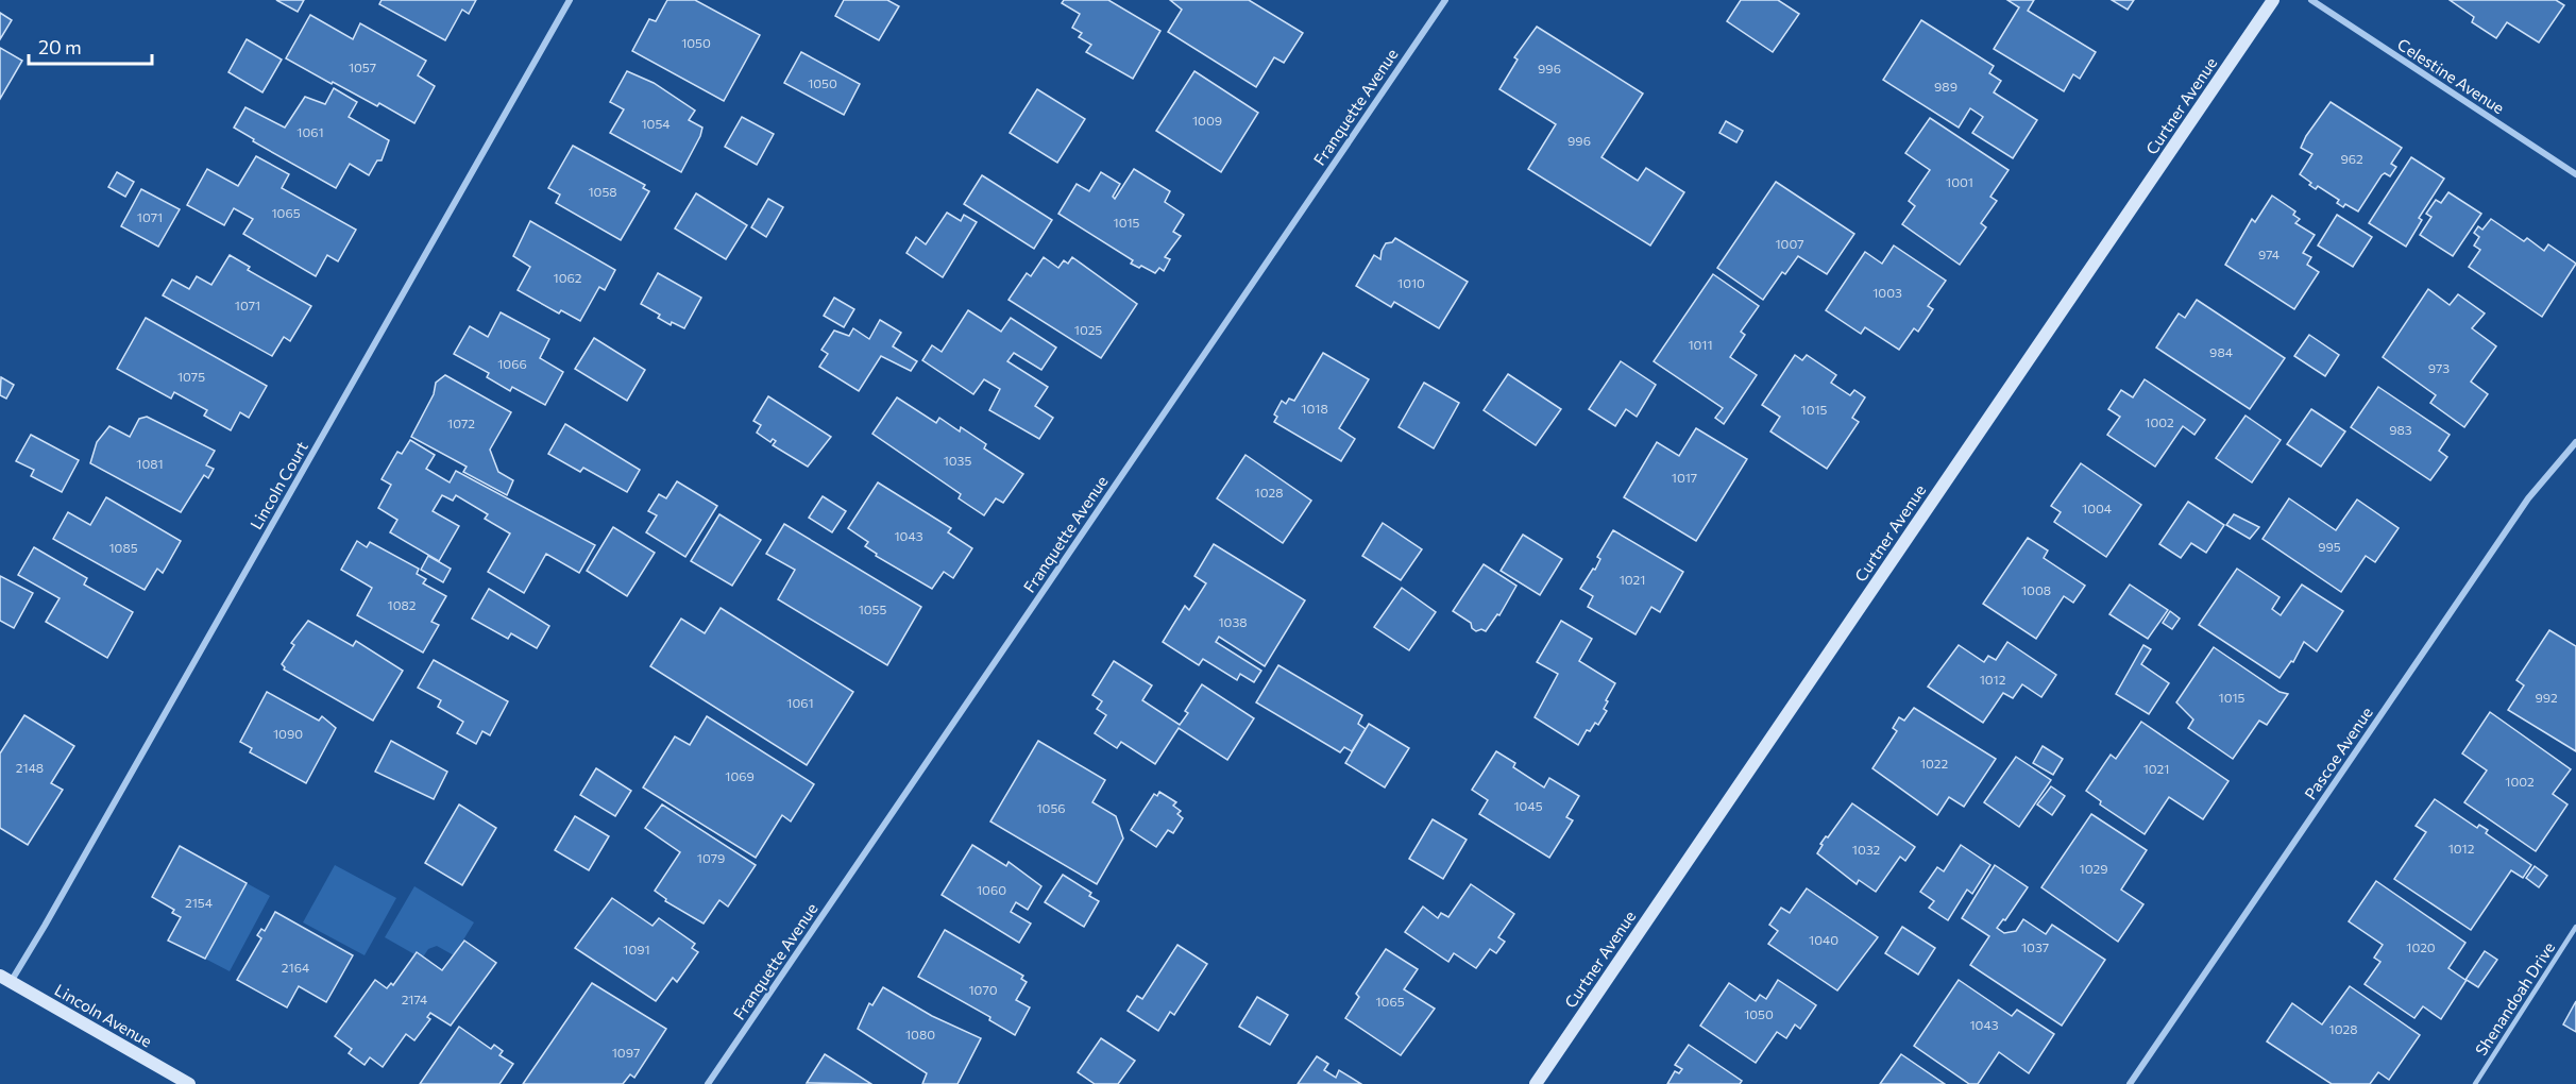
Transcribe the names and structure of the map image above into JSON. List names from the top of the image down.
{
  "streets": {
    "main road": ["Curtner Avenue", "Lincoln Avenue"],
    "street": [
      "Celestine Avenue",
      "Franquette Avenue",
      "Lincoln Court",
      "Pascoe Avenue"
    ],
    "lane": ["Shenandoah Drive"]
  },
  "crossings": [
    ["Lincoln Court", "Lincoln Avenue"]
  ],
  "house_numbers": [
    "1050",
    "1057",
    "996",
    "1050",
    "989",
    "1009",
    "1054",
    "1061",
    "996",
    "962",
    "1001",
    "1058",
    "1065",
    "1071",
    "1015",
    "1007",
    "974",
    "1062",
    "1010",
    "1003",
    "1071",
    "1025",
    "1011",
    "984",
    "1066",
    "973",
    "1075",
    "1018",
    "1015",
    "1002",
    "1072",
    "983",
    "1035",
    "1081",
    "1017",
    "1028",
    "1004",
    "1043",
    "995",
    "1085",
    "1021",
    "1008",
    "1082",
    "1055",
    "1038",
    "1012",
    "1015",
    "992",
    "1061",
    "1090",
    "1022",
    "2148",
    "1021",
    "1069",
    "1002",
    "1045",
    "1056",
    "1012",
    "1032",
    "1079",
    "1029",
    "1060",
    "2154",
    "1040",
    "1037",
    "1020",
    "1091",
    "2164",
    "1070",
    "2174",
    "1065",
    "1050",
    "1043",
    "1028",
    "1080",
    "1097"
  ],
  "scale_bar": "20 m"
}
